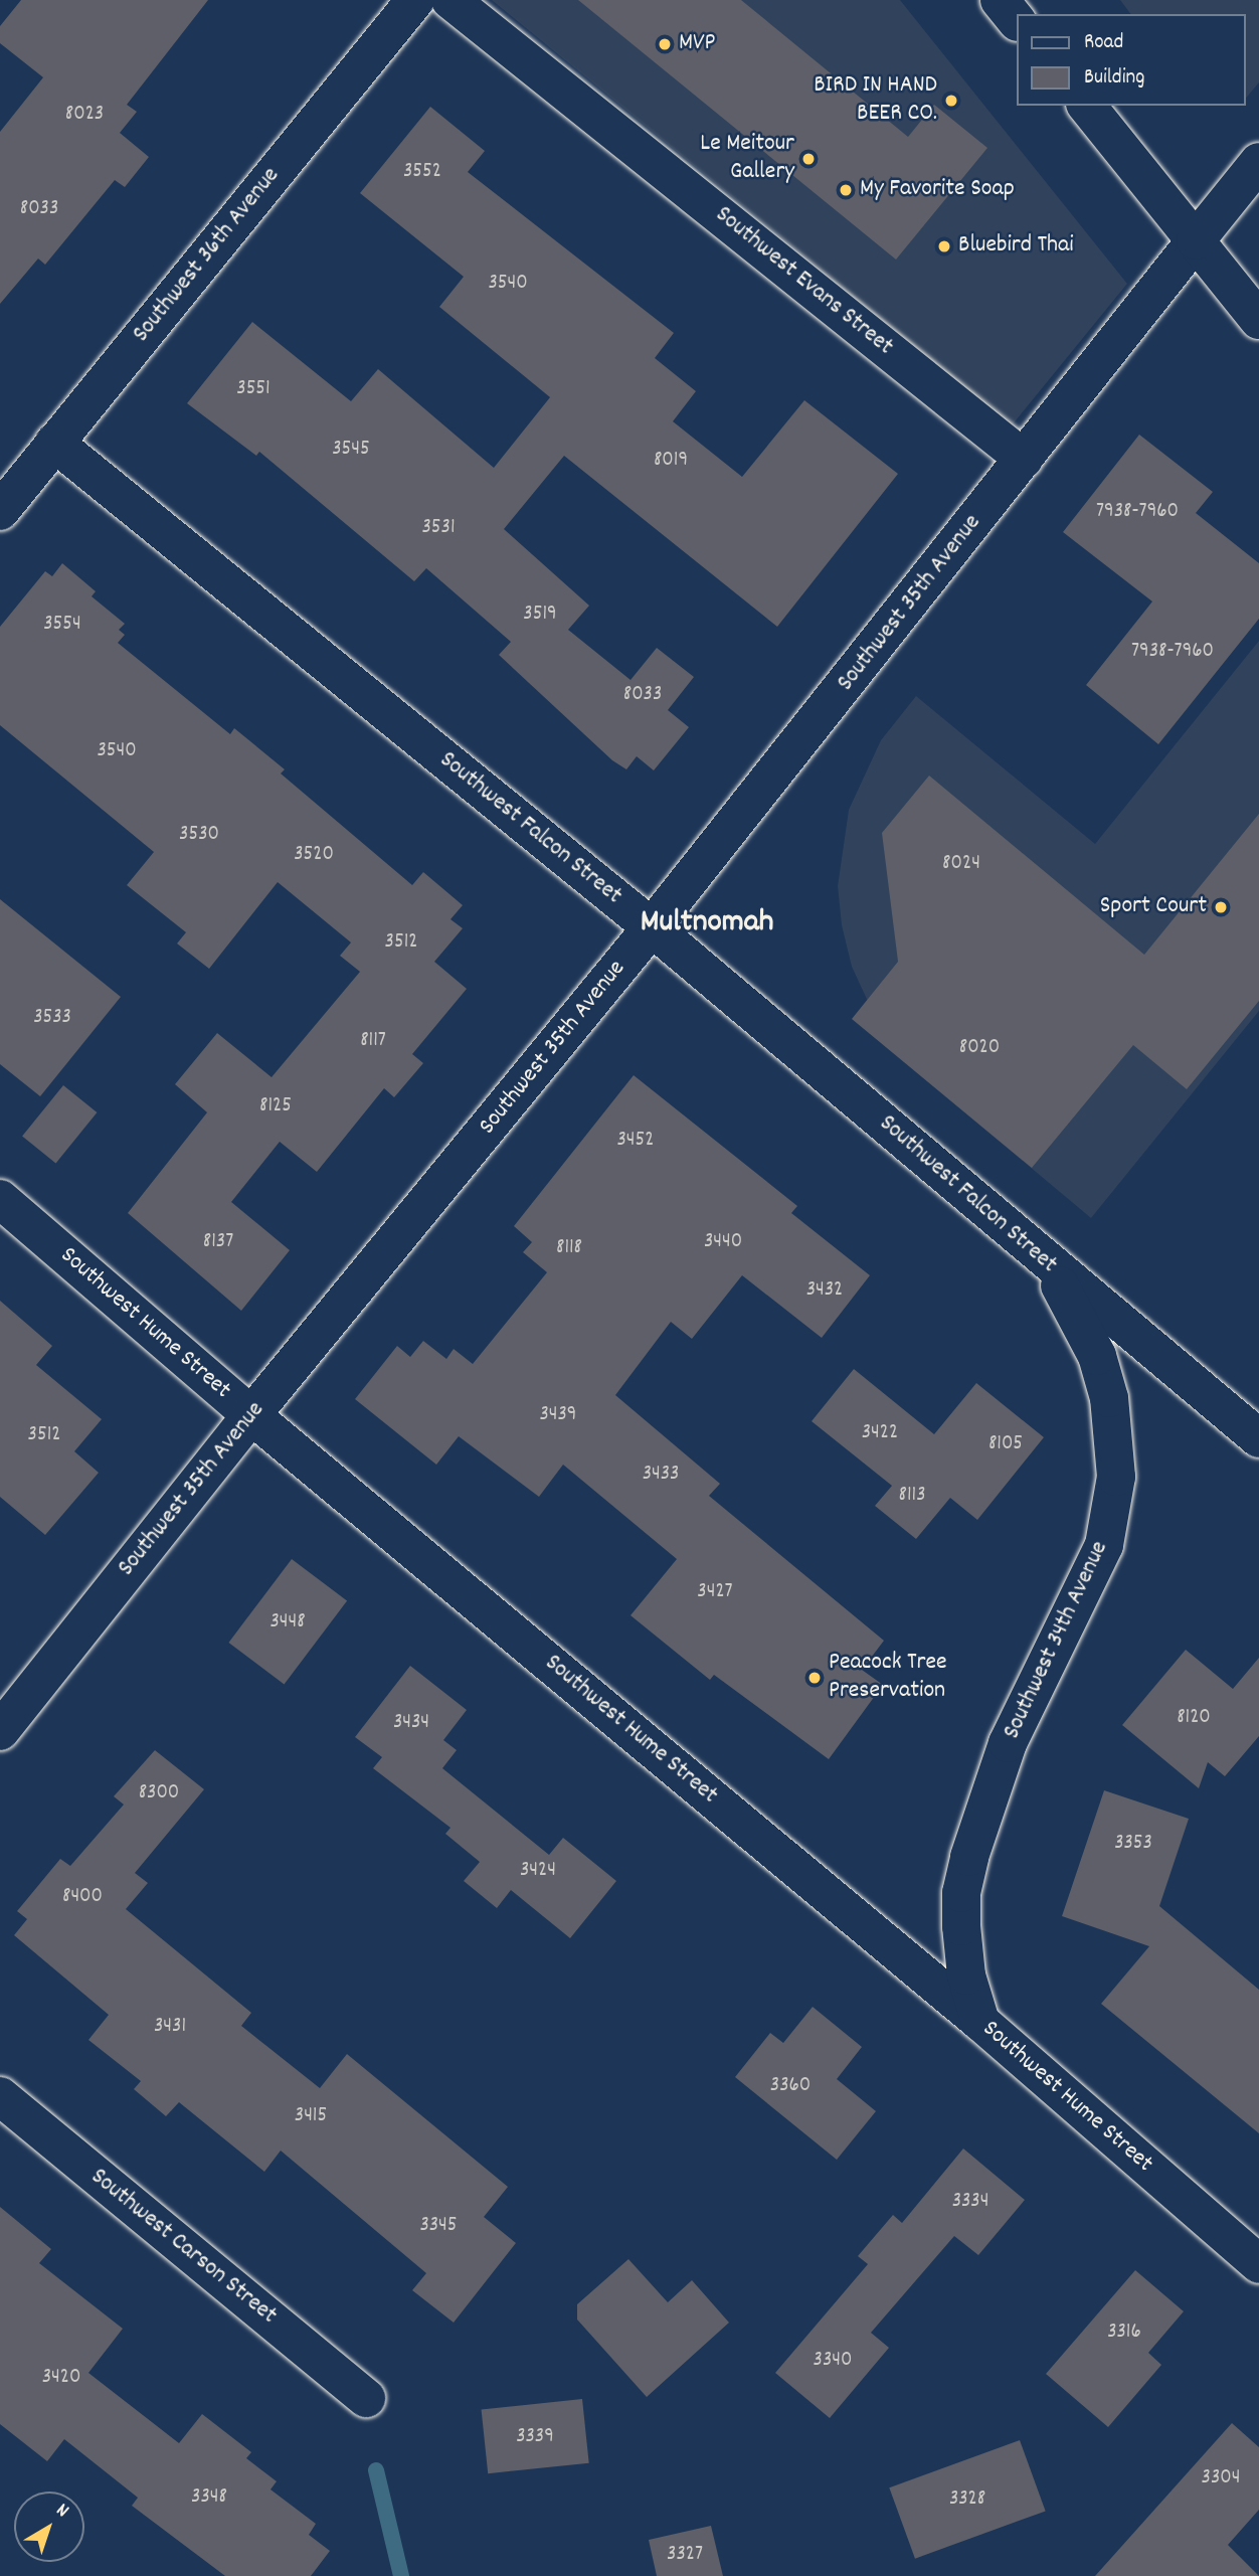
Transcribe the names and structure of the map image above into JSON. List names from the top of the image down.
{
  "streets": {
    "street": [
      "Southwest 36th Avenue",
      "Southwest Evans Street",
      "Southwest 35th Avenue",
      "Southwest Falcon Street",
      "Southwest Hume Street",
      "Southwest 34th Avenue",
      "Southwest Carson Street"
    ]
  },
  "crossings": [
    ["Southwest 36th Avenue", "Southwest Falcon Street"],
    ["Southwest Evans Street", "Southwest 35th Avenue"],
    ["Southwest 35th Avenue", "Southwest Falcon Street"],
    ["Southwest 35th Avenue", "Southwest Hume Street"],
    ["Southwest Falcon Street", "Southwest 34th Avenue"],
    ["Southwest Hume Street", "Southwest 34th Avenue"]
  ],
  "districts": ["Multnomah"],
  "places": [
    "MVP",
    "BIRD IN HAND BEER CO.",
    "Le Meitour Gallery",
    "My Favorite Soap",
    "Bluebird Thai",
    "Sport Court",
    "Peacock Tree Preservation"
  ],
  "house_numbers": [
    "8023",
    "3552",
    "8033",
    "3540",
    "3551",
    "3545",
    "8019",
    "7938-7960",
    "3531",
    "3519",
    "3554",
    "7938-7960",
    "8033",
    "3540",
    "3530",
    "3520",
    "8024",
    "3512",
    "3533",
    "8117",
    "8020",
    "8125",
    "3452",
    "8137",
    "3440",
    "8118",
    "3432",
    "3439",
    "3422",
    "3512",
    "8105",
    "3433",
    "8113",
    "3427",
    "3448",
    "8120",
    "3434",
    "8300",
    "3353",
    "3424",
    "8400",
    "3431",
    "3360",
    "3415",
    "3334",
    "3345",
    "3316",
    "3340",
    "3420",
    "3339",
    "3304",
    "3348",
    "3328",
    "3327"
  ],
  "legend": ["Road", "Building"],
  "north": "top right"
}
